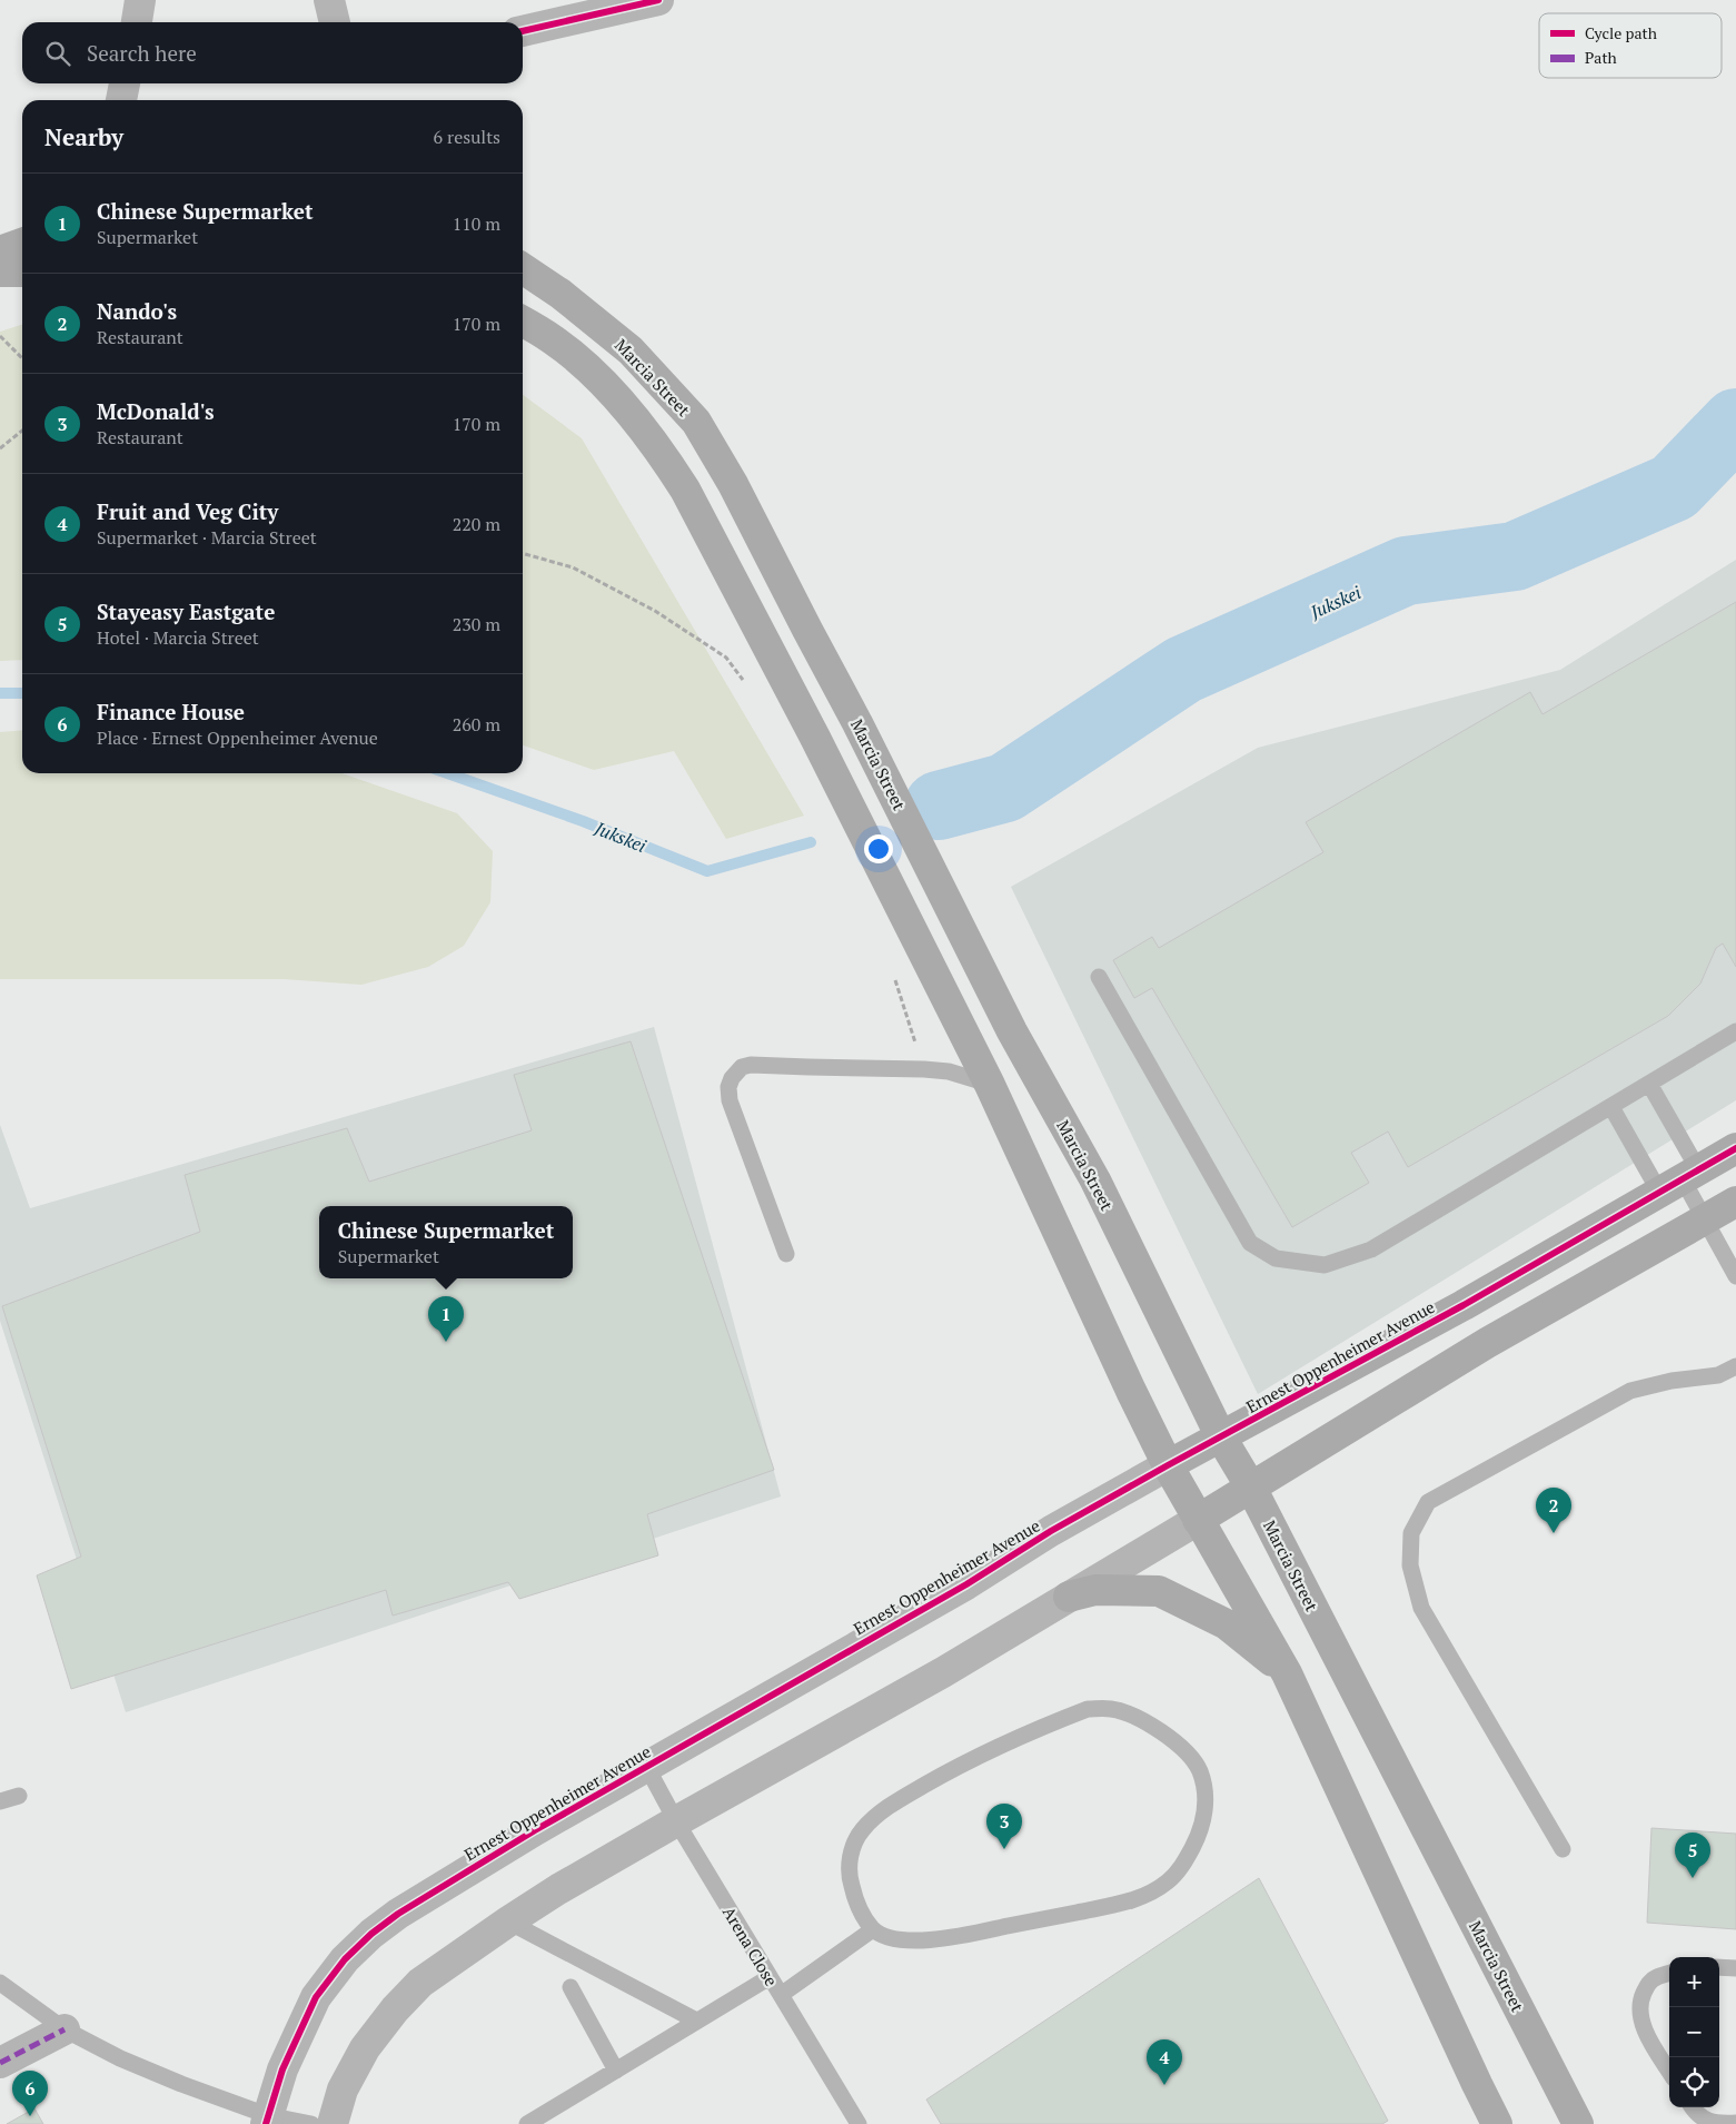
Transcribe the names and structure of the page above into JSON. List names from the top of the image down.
{
  "streets": {
    "main road": ["Marcia Street", "Ernest Oppenheimer Avenue"],
    "lane": ["Arena Close"]
  },
  "crossings": [
    ["Marcia Street", "Ernest Oppenheimer Avenue"],
    ["Ernest Oppenheimer Avenue", "Arena Close"]
  ],
  "water": ["Jukskei"],
  "legend": ["Cycle path", "Path"],
  "page": {
    "search": "Search here",
    "heading": ["Nearby", "6 results"],
    "list": [
      {
        "mark": "1",
        "name": "Chinese Supermarket",
        "note": "Supermarket",
        "value": "110 m"
      },
      {
        "mark": "2",
        "name": "Nando's",
        "note": "Restaurant",
        "value": "170 m"
      },
      {
        "mark": "3",
        "name": "McDonald's",
        "note": "Restaurant",
        "value": "170 m"
      },
      {
        "mark": "4",
        "name": "Fruit and Veg City",
        "note": "Supermarket · Marcia Street",
        "value": "220 m"
      },
      {
        "mark": "5",
        "name": "Stayeasy Eastgate",
        "note": "Hotel · Marcia Street",
        "value": "230 m"
      },
      {
        "mark": "6",
        "name": "Finance House",
        "note": "Place · Ernest Oppenheimer Avenue",
        "value": "260 m"
      }
    ],
    "popup": ["Chinese Supermarket", "Supermarket"],
    "pins": [
      "1",
      "2",
      "3",
      "5",
      "4",
      "6"
    ],
    "map_buttons": ["+", "−"]
  }
}
